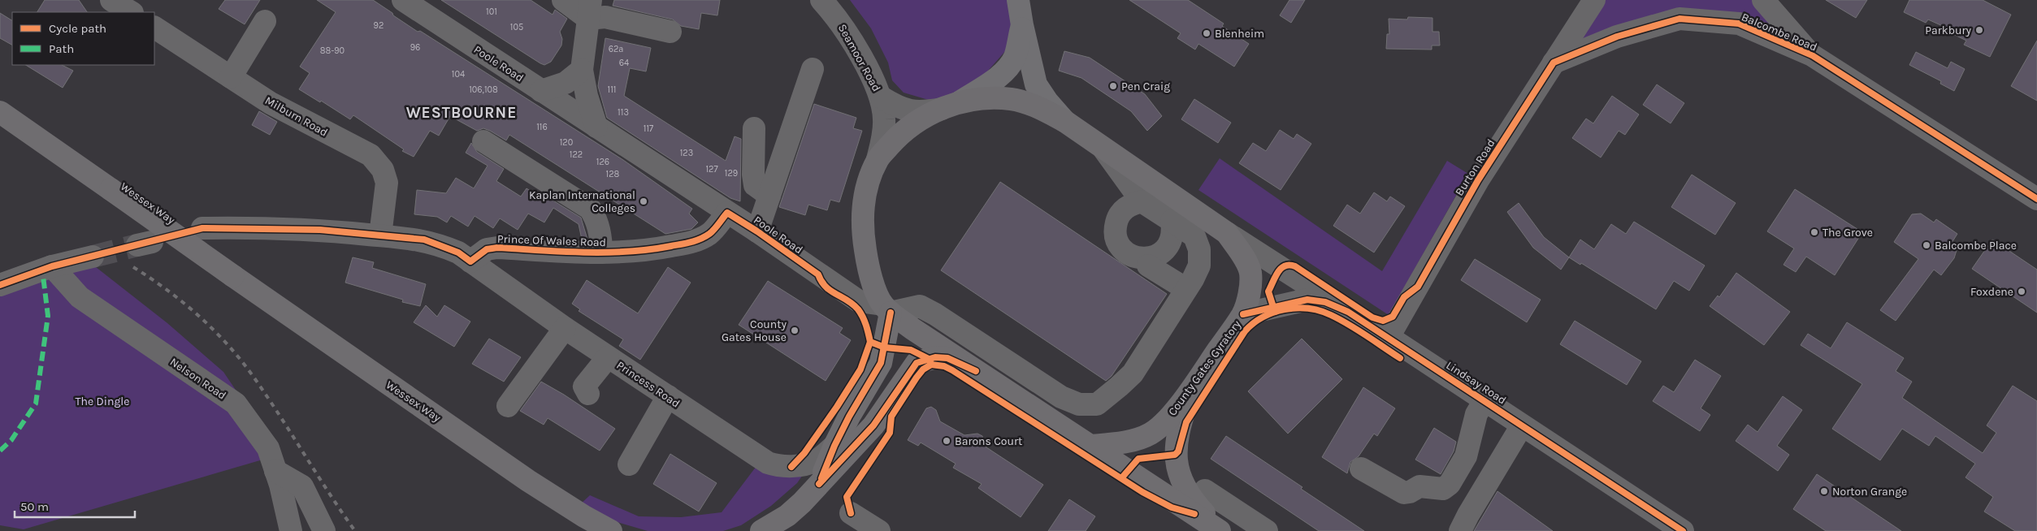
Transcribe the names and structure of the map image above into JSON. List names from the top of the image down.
{
  "streets": {
    "highway": ["Wessex Way", "County Gates Gyratory"],
    "street": [
      "Balcombe Road",
      "Seamoor Road",
      "Poole Road",
      "Milburn Road",
      "Burton Road",
      "Prince Of Wales Road",
      "Nelson Road",
      "Lindsay Road",
      "Princess Road"
    ]
  },
  "crossings": [
    ["Balcombe Road", "Burton Road"],
    ["Seamoor Road", "County Gates Gyratory"],
    ["Poole Road", "Prince Of Wales Road"],
    ["Poole Road", "County Gates Gyratory"],
    ["Burton Road", "Lindsay Road"],
    ["Prince Of Wales Road", "Princess Road"],
    ["County Gates Gyratory", "Lindsay Road"]
  ],
  "districts": ["WESTBOURNE"],
  "parks": ["The Dingle"],
  "places": [
    "Parkbury",
    "Blenheim",
    "Pen Craig",
    "Kaplan International Colleges",
    "The Grove",
    "Balcombe Place",
    "Foxdene",
    "County Gates House",
    "Barons Court",
    "Norton Grange"
  ],
  "house_numbers": [
    "101",
    "92",
    "105",
    "96",
    "62a",
    "88-90",
    "64",
    "104",
    "106,108",
    "111",
    "113",
    "116",
    "117",
    "120",
    "123",
    "122",
    "126",
    "127",
    "129",
    "128"
  ],
  "legend": ["Cycle path", "Path"],
  "scale_bar": "50 m"
}
